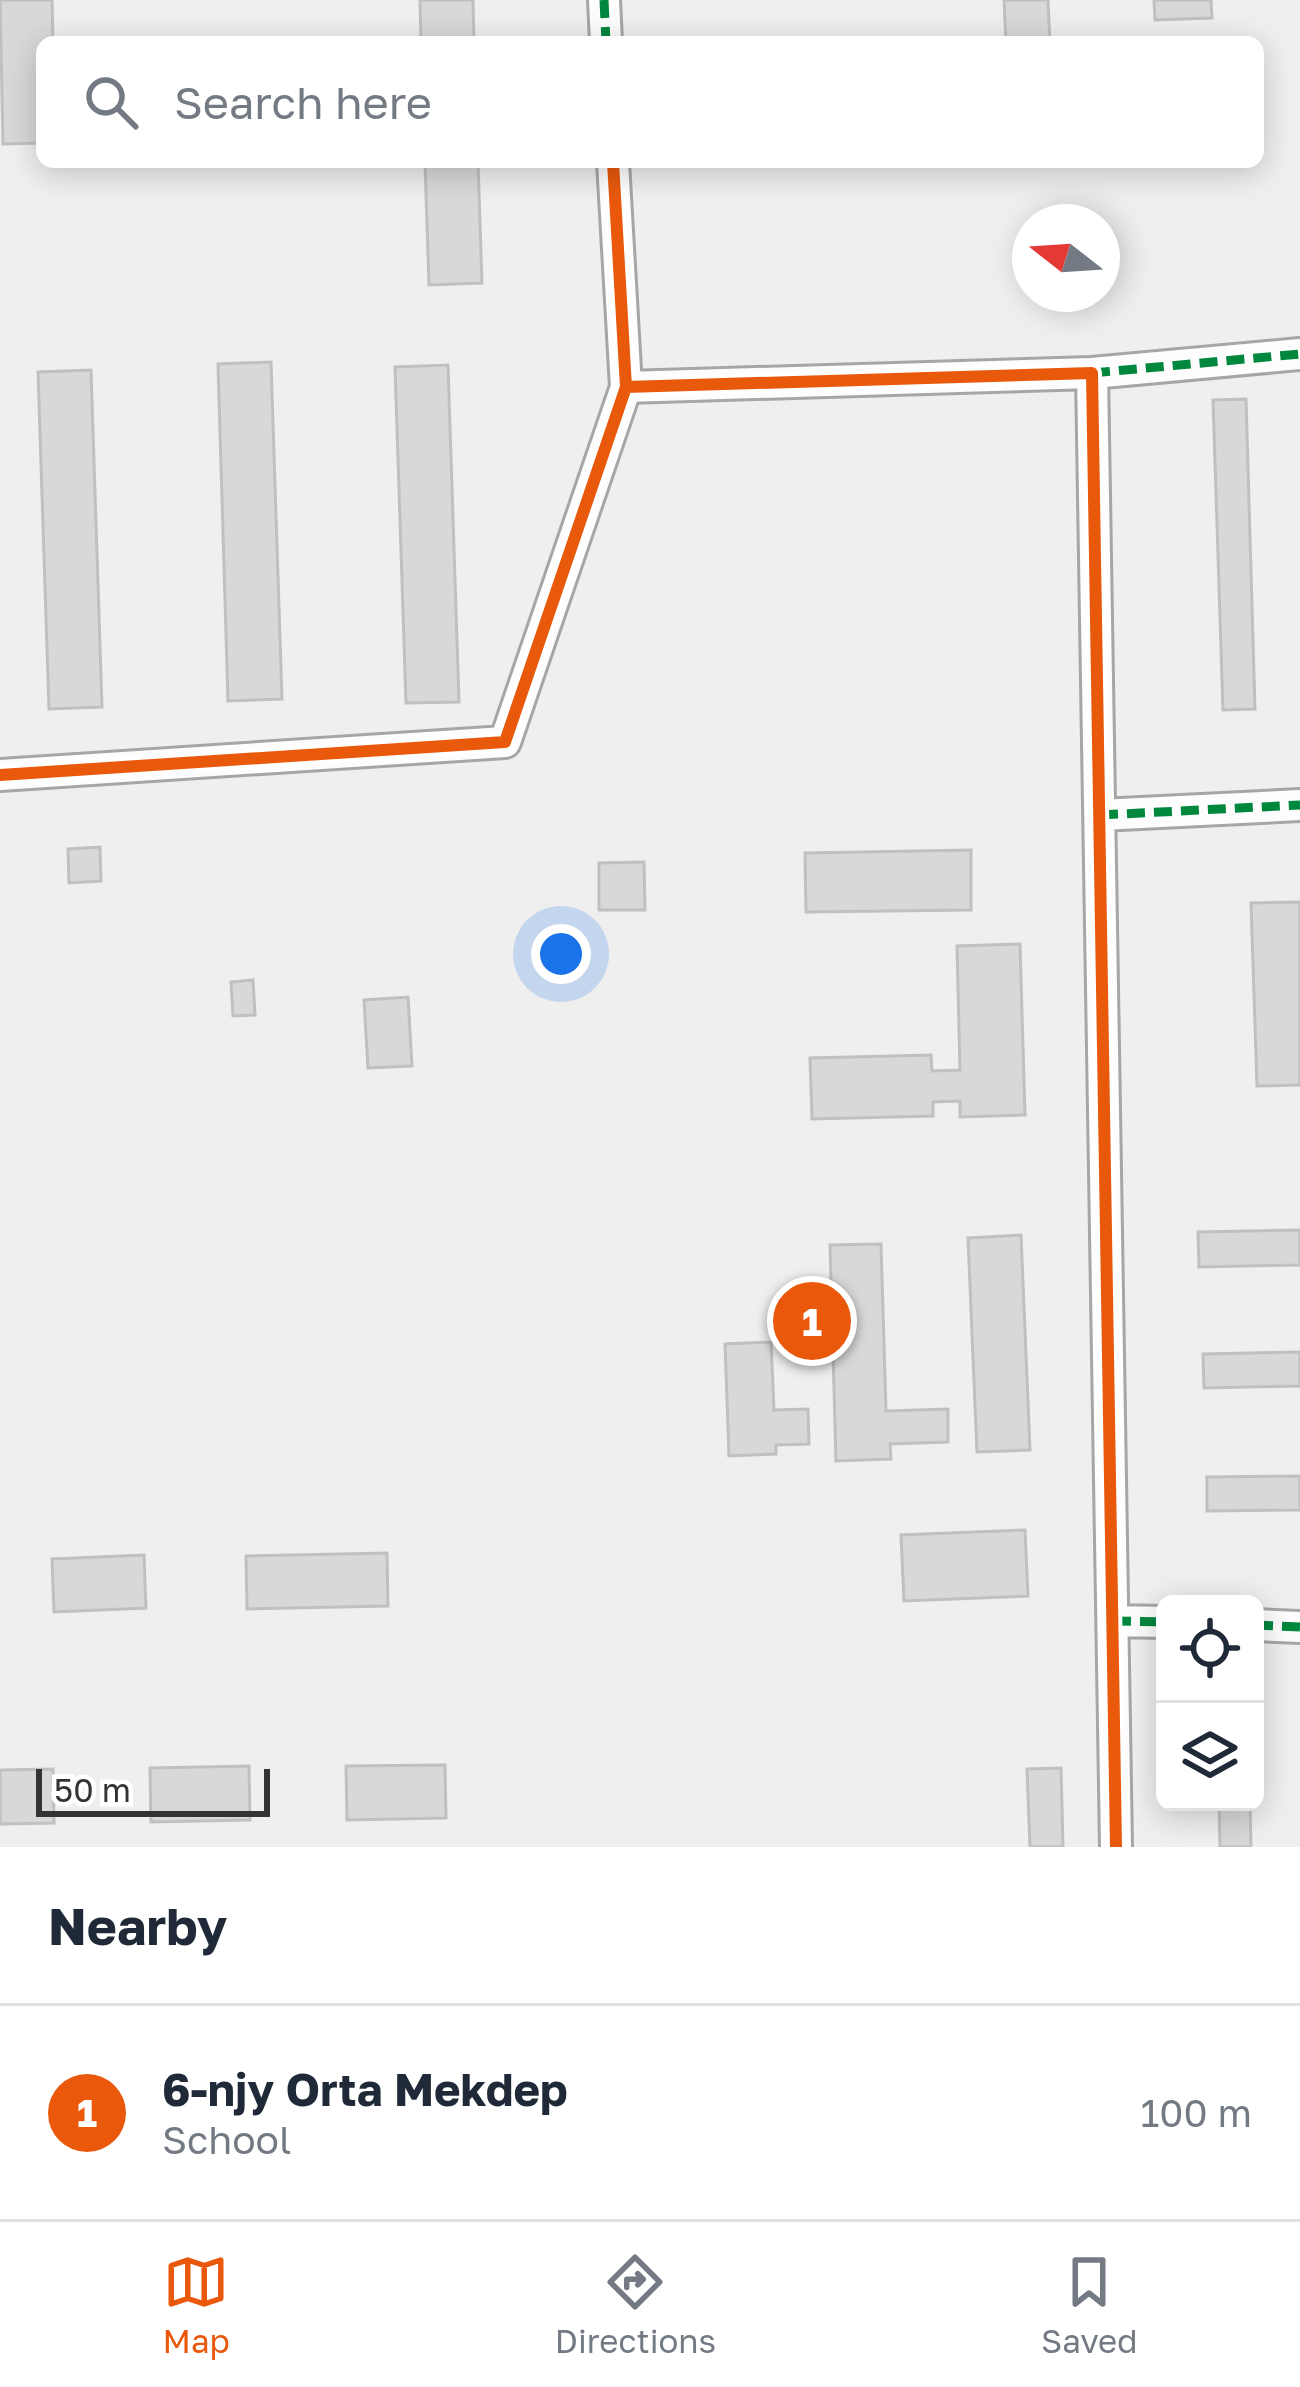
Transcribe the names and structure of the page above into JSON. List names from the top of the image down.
{
  "scale_bar": "50 m",
  "north": "left",
  "page": {
    "search": "Search here",
    "pins": "1",
    "scale": "50 m",
    "heading": "Nearby",
    "list": [
      {
        "mark": "1",
        "name": "6-njy Orta Mekdep",
        "note": "School",
        "value": "100 m"
      }
    ],
    "nav": ["Map", "Directions", "Saved"]
  }
}
